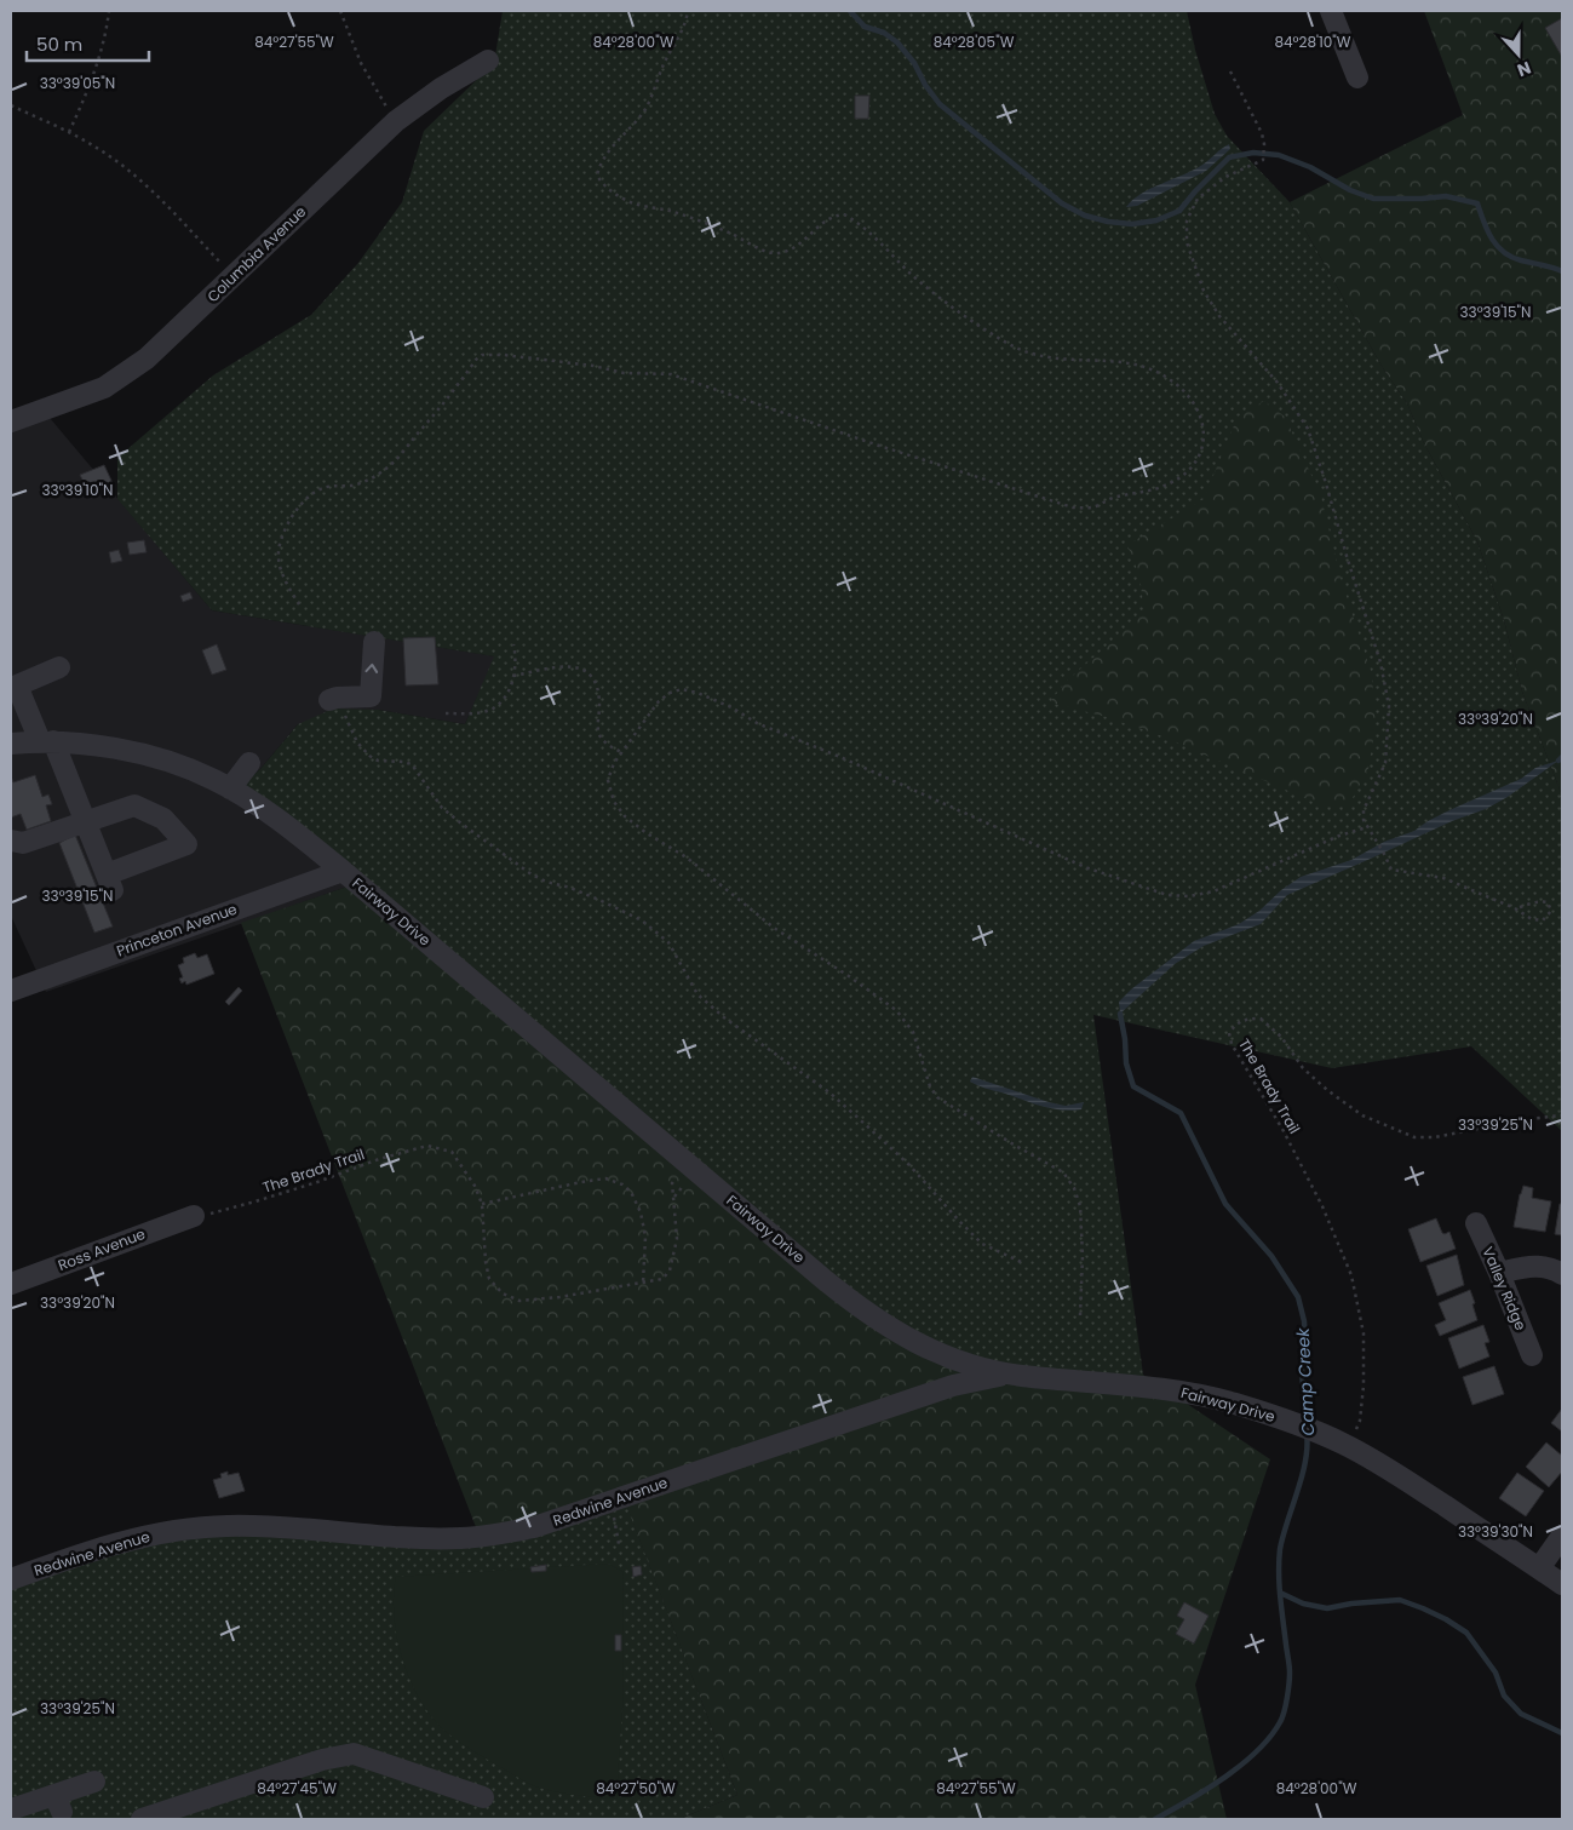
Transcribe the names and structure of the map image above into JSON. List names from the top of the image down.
{
  "streets": {
    "street": [
      "Columbia Avenue",
      "Fairway Drive",
      "Princeton Avenue",
      "Ross Avenue",
      "Valley Ridge",
      "Redwine Avenue"
    ],
    "path": ["The Brady Trail"]
  },
  "crossings": [
    ["Fairway Drive", "Princeton Avenue"],
    ["Fairway Drive", "The Brady Trail"],
    ["Fairway Drive", "Redwine Avenue"],
    ["The Brady Trail", "Ross Avenue"]
  ],
  "water": ["Camp Creek"],
  "scale_bar": "50 m",
  "north": "bottom",
  "coordinates": [
    "84°27'55\"W",
    "84°28'00\"W",
    "84°28'05\"W",
    "84°28'10\"W",
    "33°39'05\"N",
    "33°39'15\"N",
    "33°39'10\"N",
    "33°39'20\"N",
    "33°39'25\"N",
    "33°39'30\"N",
    "84°27'45\"W",
    "84°27'50\"W"
  ]
}
